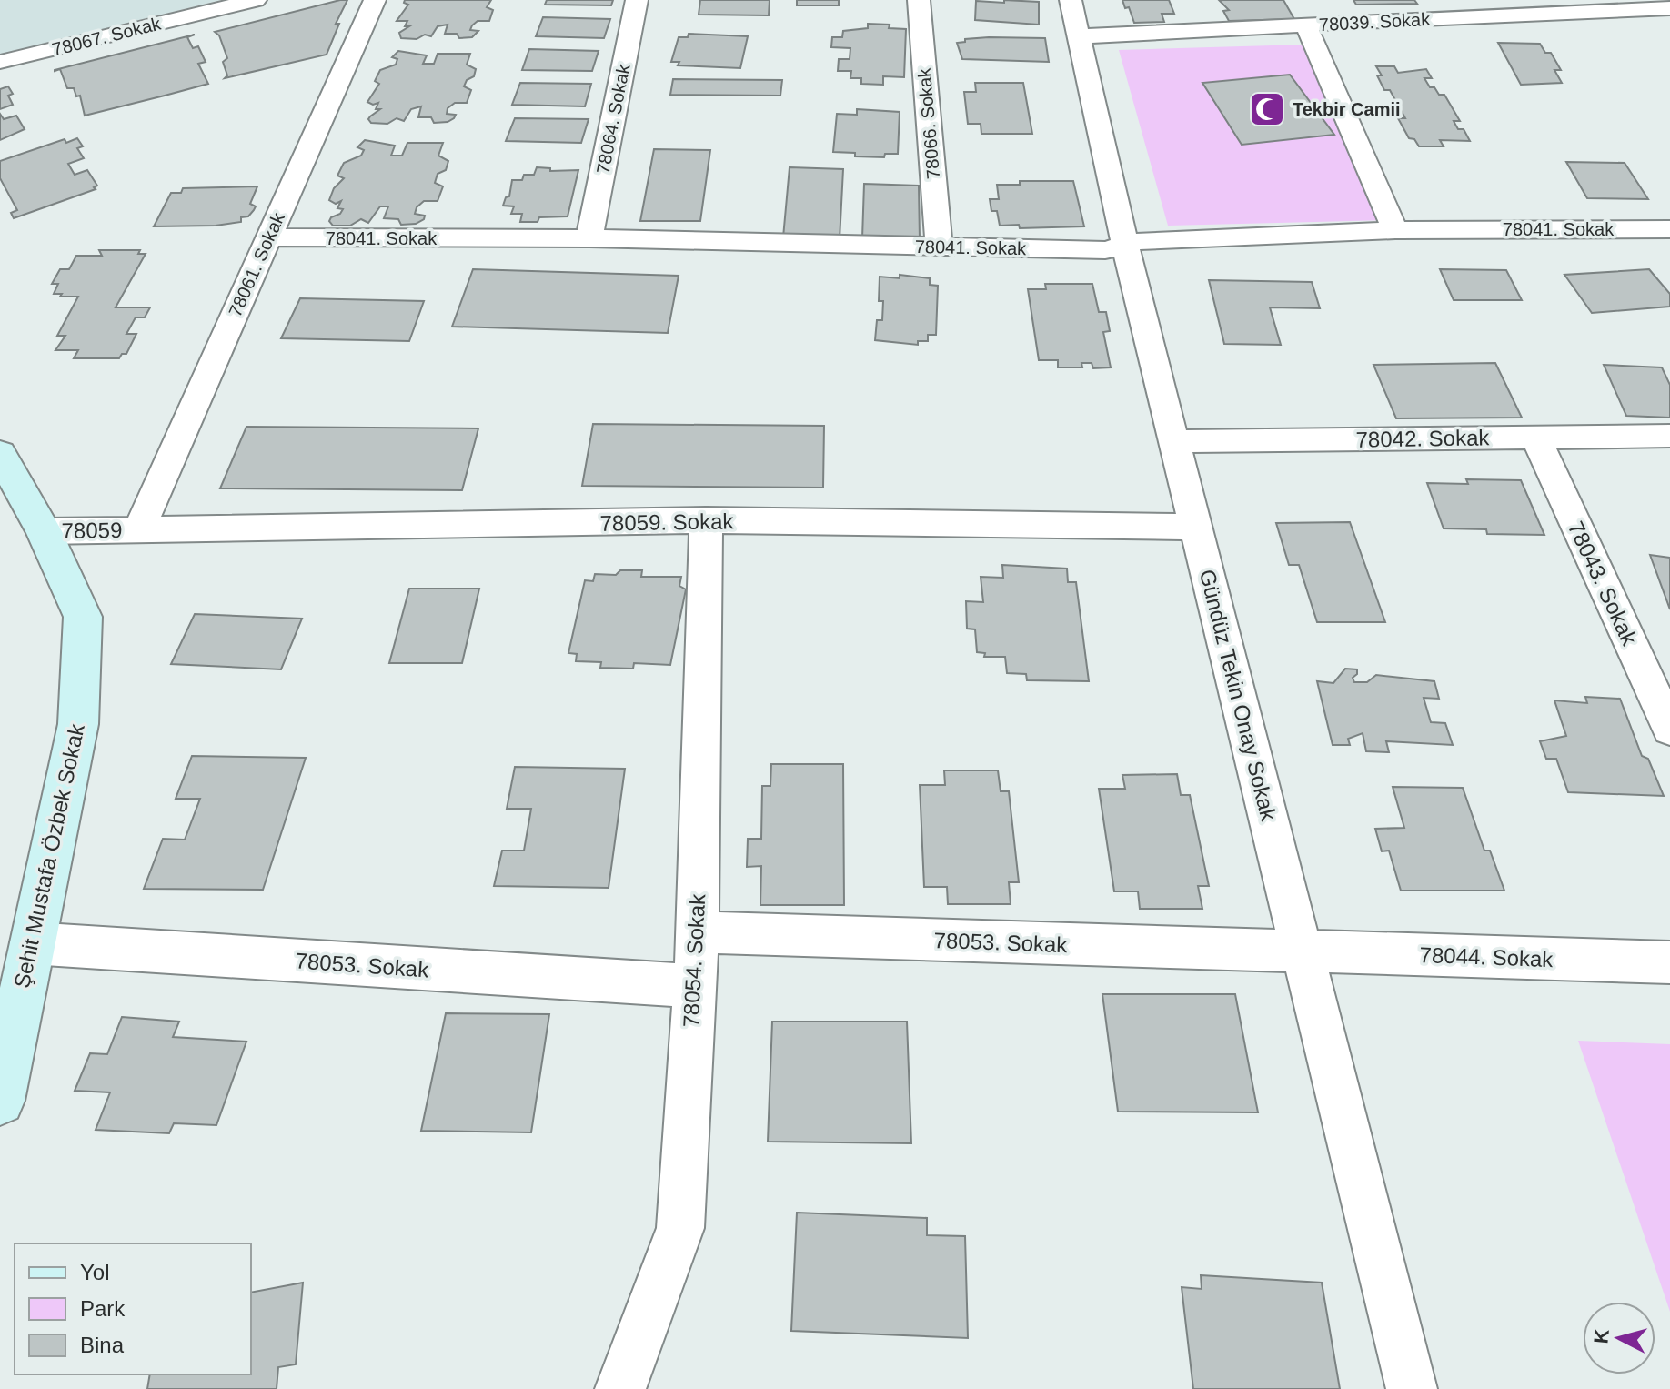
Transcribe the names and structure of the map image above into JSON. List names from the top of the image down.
{
  "streets": {
    "main road": ["Şehit Mustafa Özbek Sokak"],
    "street": [
      "78039. Sokak",
      "78067. Sokak",
      "78064. Sokak",
      "78066. Sokak",
      "78041. Sokak",
      "78061. Sokak",
      "78042. Sokak",
      "78059. Sokak",
      "78059",
      "78043. Sokak",
      "Gündüz Tekin Onay Sokak",
      "78053. Sokak",
      "78044. Sokak",
      "78054. Sokak"
    ]
  },
  "crossings": [
    ["78039. Sokak", "Gündüz Tekin Onay Sokak"],
    ["78064. Sokak", "78041. Sokak"],
    ["78066. Sokak", "78041. Sokak"],
    ["78041. Sokak", "78061. Sokak"],
    ["78041. Sokak", "Gündüz Tekin Onay Sokak"],
    ["78061. Sokak", "78059. Sokak"],
    ["78061. Sokak", "78059"],
    ["78042. Sokak", "78043. Sokak"],
    ["78042. Sokak", "Gündüz Tekin Onay Sokak"],
    ["78059. Sokak", "78059"],
    ["78059. Sokak", "Gündüz Tekin Onay Sokak"],
    ["78059. Sokak", "78054. Sokak"],
    ["78059", "Şehit Mustafa Özbek Sokak"],
    ["Gündüz Tekin Onay Sokak", "78053. Sokak"],
    ["Gündüz Tekin Onay Sokak", "78044. Sokak"],
    ["Şehit Mustafa Özbek Sokak", "78053. Sokak"],
    ["78053. Sokak", "78044. Sokak"],
    ["78053. Sokak", "78054. Sokak"]
  ],
  "places": {
    "mosque": ["Tekbir Camii"]
  },
  "legend": ["Yol", "Park", "Bina"],
  "north": "left"
}
